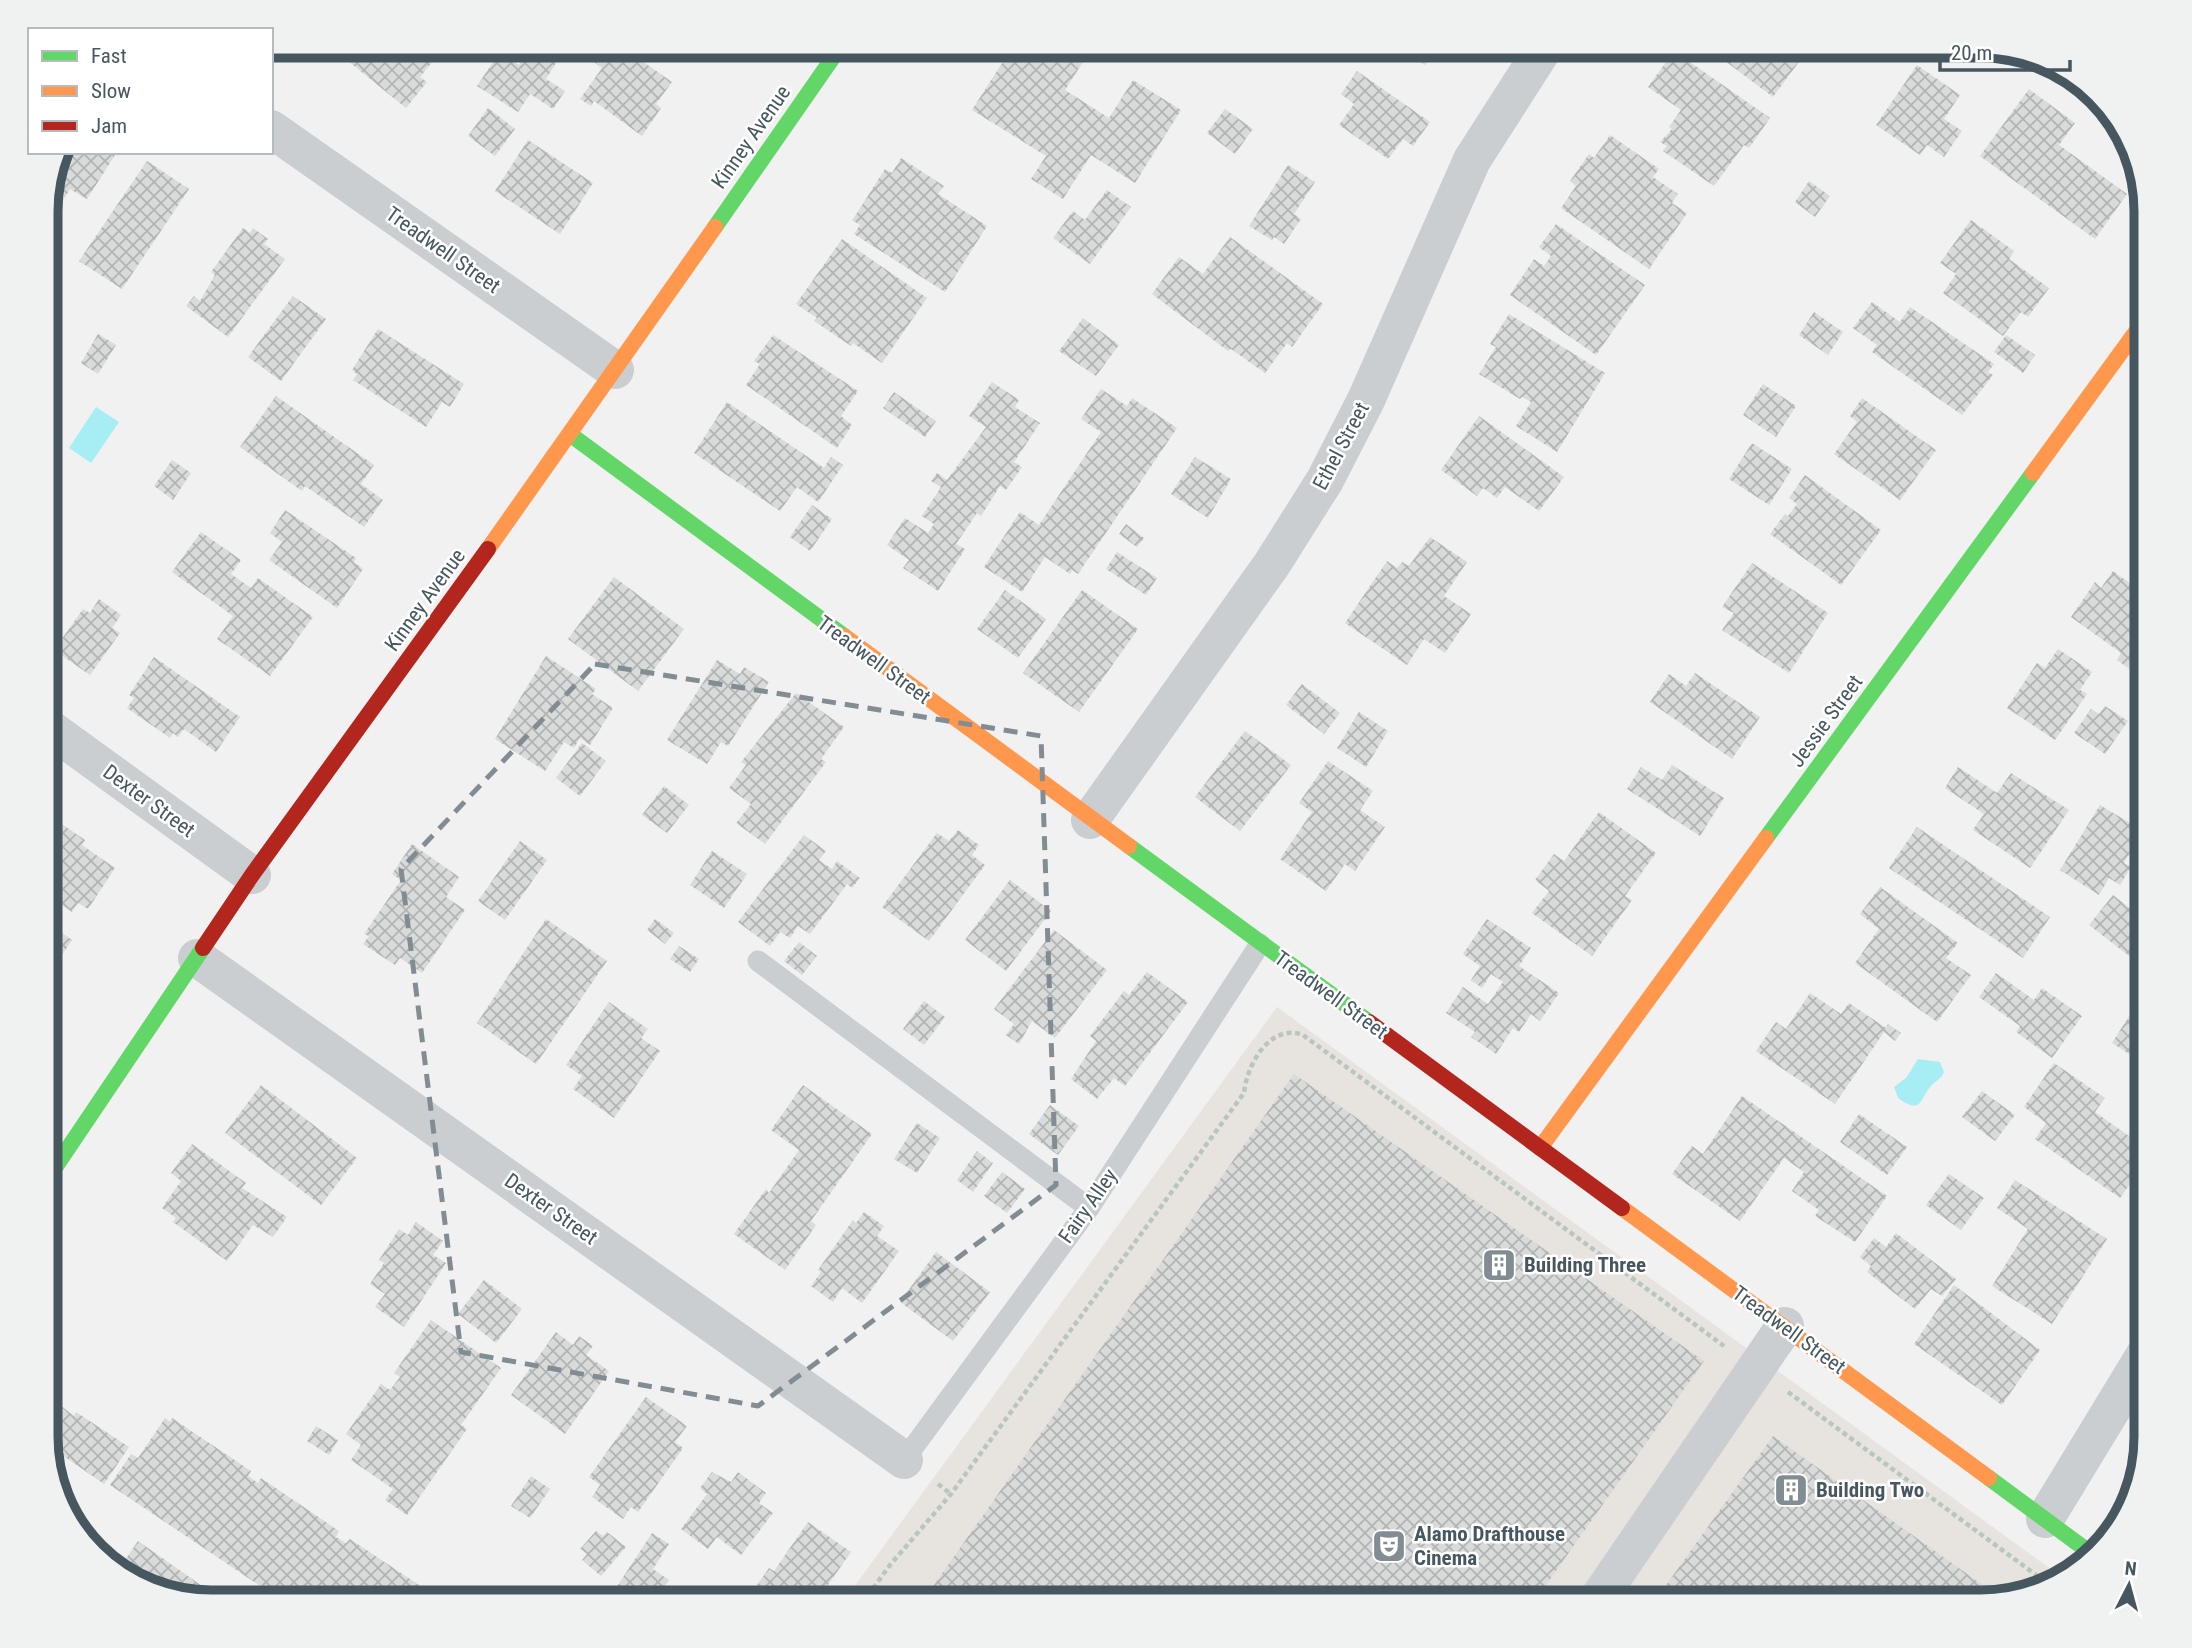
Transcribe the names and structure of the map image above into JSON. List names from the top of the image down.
{
  "streets": {
    "street": [
      "Kinney Avenue",
      "Treadwell Street",
      "Ethel Street",
      "Jessie Street",
      "Dexter Street"
    ],
    "lane": ["Fairy Alley"]
  },
  "crossings": [
    ["Kinney Avenue", "Treadwell Street"],
    ["Kinney Avenue", "Dexter Street"],
    ["Treadwell Street", "Ethel Street"],
    ["Treadwell Street", "Jessie Street"],
    ["Treadwell Street", "Fairy Alley"],
    ["Dexter Street", "Fairy Alley"]
  ],
  "places": {
    "building": ["Building Three", "Building Two"],
    "theatre": ["Alamo Drafthouse Cinema"]
  },
  "legend": ["Fast", "Slow", "Jam"],
  "scale_bar": "20 m",
  "north": "top"
}
